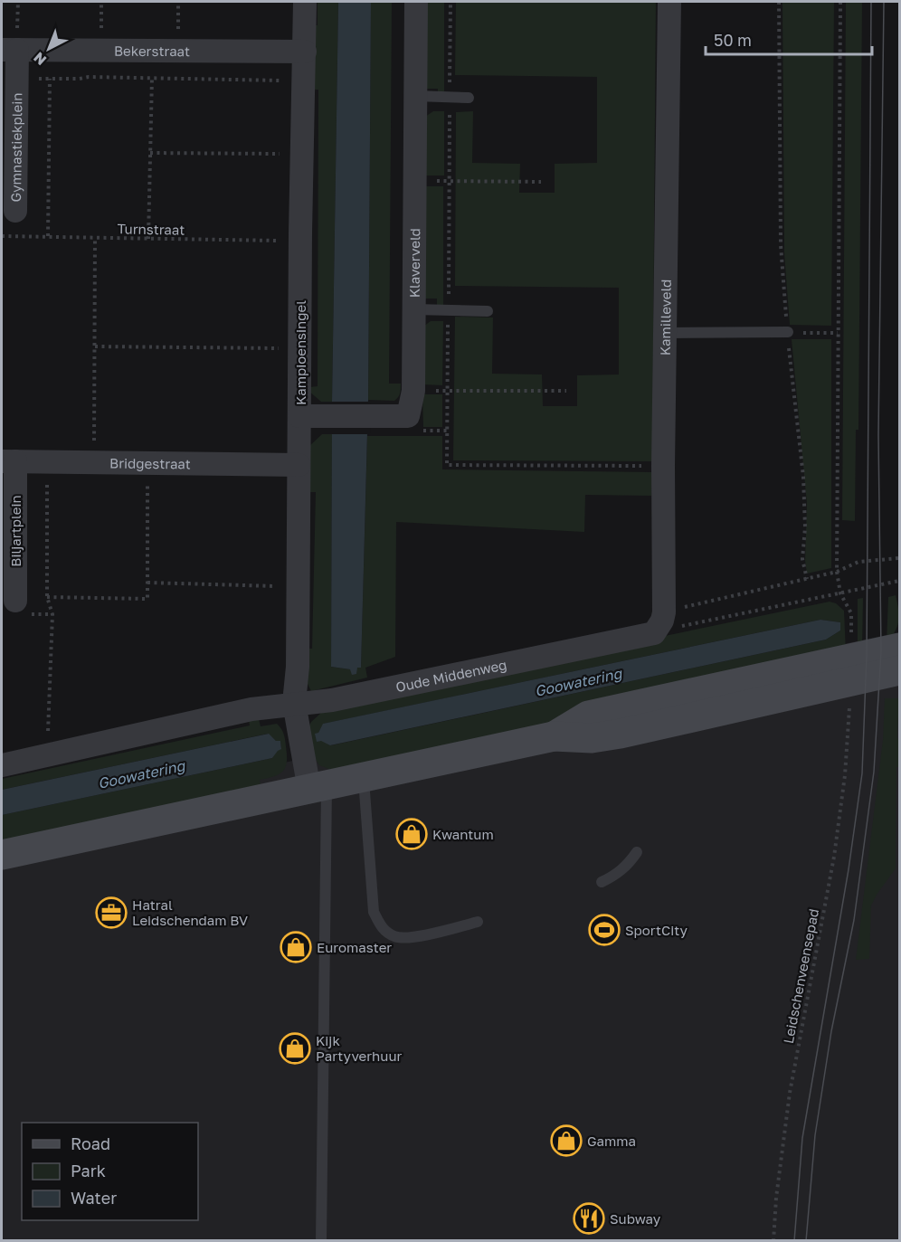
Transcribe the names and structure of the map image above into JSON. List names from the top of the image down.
{
  "streets": {
    "street": [
      "Bekerstraat",
      "Gymnastiekplein",
      "Klaverveld",
      "Kamilleveld",
      "Kampioensingel",
      "Bridgestraat",
      "Biljartplein",
      "Oude Middenweg"
    ],
    "path": ["Turnstraat", "Leidschenveensepad"]
  },
  "crossings": [
    ["Bekerstraat", "Gymnastiekplein"],
    ["Bekerstraat", "Kampioensingel"],
    ["Turnstraat", "Kampioensingel"],
    ["Klaverveld", "Kampioensingel"],
    ["Kamilleveld", "Oude Middenweg"],
    ["Kampioensingel", "Bridgestraat"],
    ["Kampioensingel", "Oude Middenweg"],
    ["Bridgestraat", "Biljartplein"]
  ],
  "water": ["Goowatering"],
  "places": {
    "shop": [
      "Kwantum",
      "Euromaster",
      "Kijk Partyverhuur",
      "Gamma"
    ],
    "office": ["Hatral Leidschendam BV"],
    "sports": ["SportCity"],
    "restaurant": ["Subway"]
  },
  "legend": ["Road", "Park", "Water"],
  "scale_bar": "50 m",
  "north": "bottom left"
}
